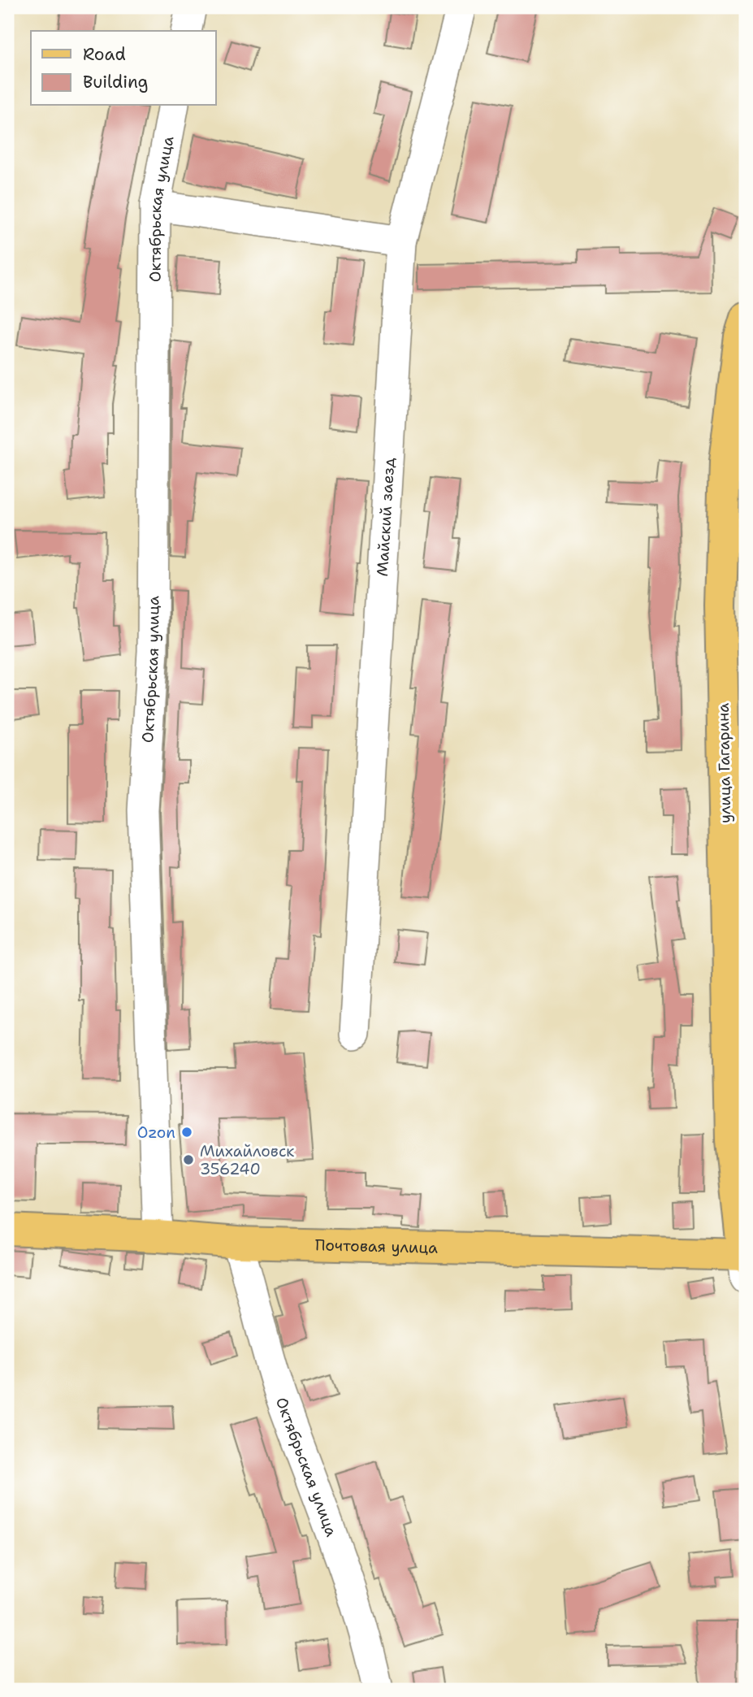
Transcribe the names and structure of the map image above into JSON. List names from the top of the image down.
{
  "streets": {
    "main road": ["улица Гагарина", "Почтовая улица"],
    "street": ["Октябрьская улица", "Майский заезд"]
  },
  "crossings": [
    ["Октябрьская улица", "Почтовая улица"],
    ["улица Гагарина", "Почтовая улица"]
  ],
  "places": ["Ozon", "Михайловск 356240"],
  "legend": ["Road", "Building"]
}
